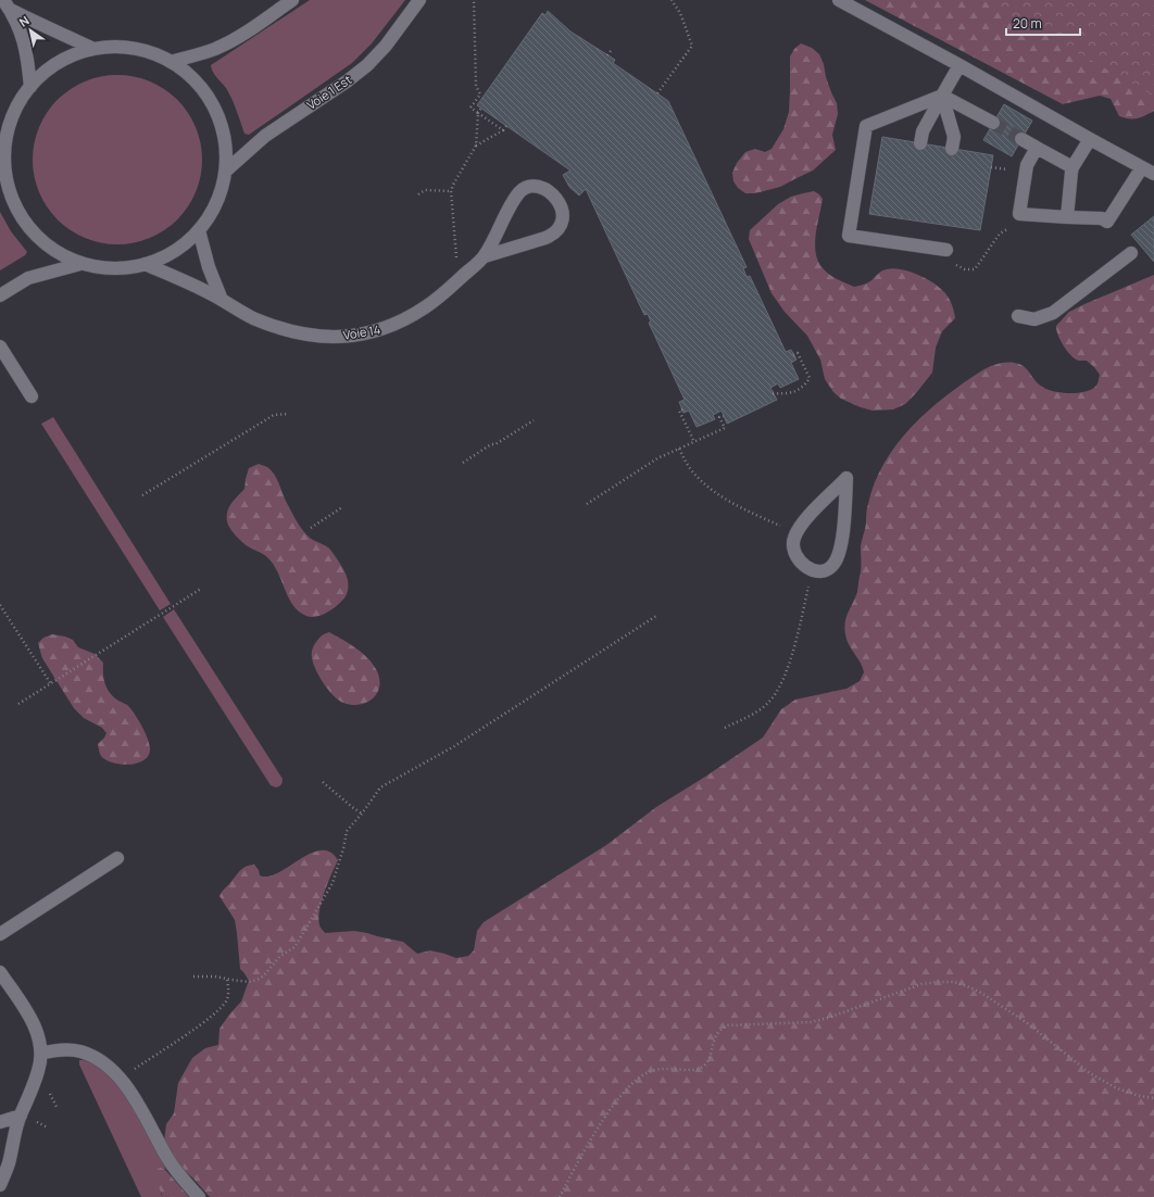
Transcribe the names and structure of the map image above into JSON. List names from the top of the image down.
{
  "streets": {
    "lane": ["Voie 1 Est", "Voie 14"]
  },
  "scale_bar": "20 m",
  "north": "top left"
}
